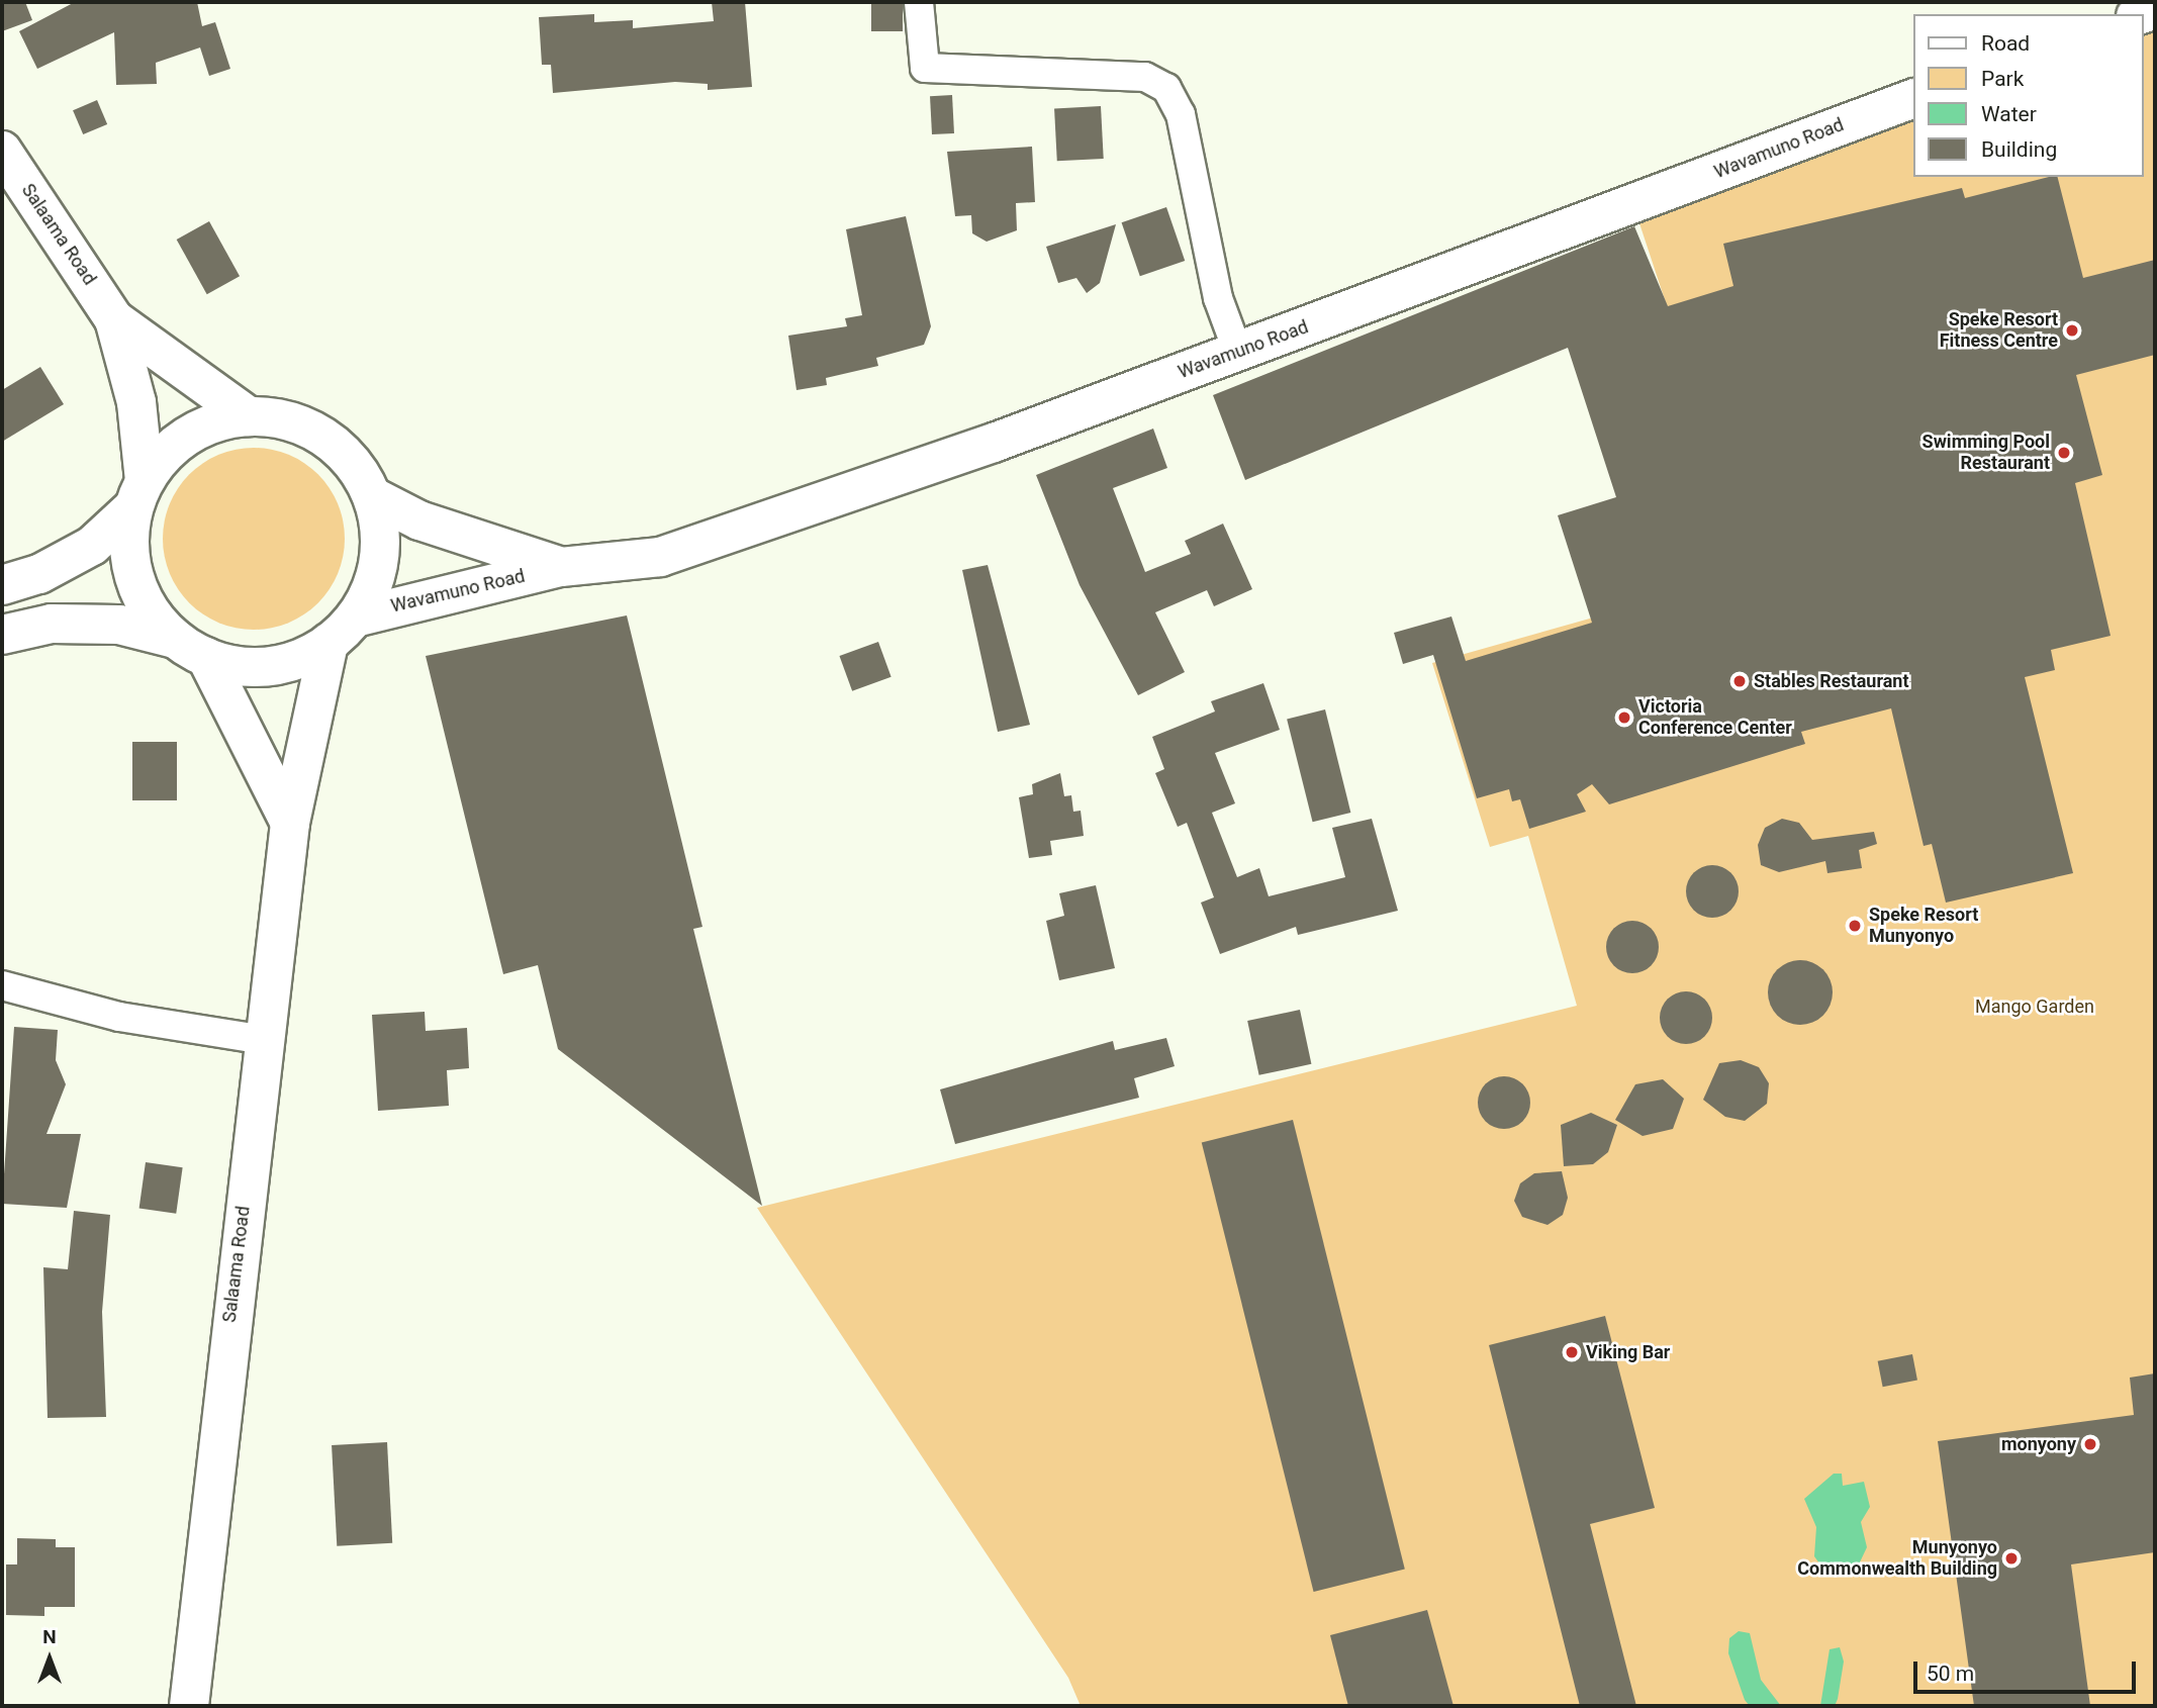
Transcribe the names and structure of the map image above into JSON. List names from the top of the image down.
{
  "streets": {
    "main road": ["Wavamuno Road", "Salaama Road"]
  },
  "crossings": [
    ["Wavamuno Road", "Salaama Road"]
  ],
  "parks": ["Mango Garden"],
  "places": [
    "Speke Resort Fitness Centre",
    "Swimming Pool Restaurant",
    "Stables Restaurant",
    "Victoria Conference Center",
    "Speke Resort Munyonyo",
    "Viking Bar",
    "monyony",
    "Munyonyo Commonwealth Building"
  ],
  "legend": [
    "Road",
    "Park",
    "Water",
    "Building"
  ],
  "scale_bar": "50 m",
  "north": "top"
}
